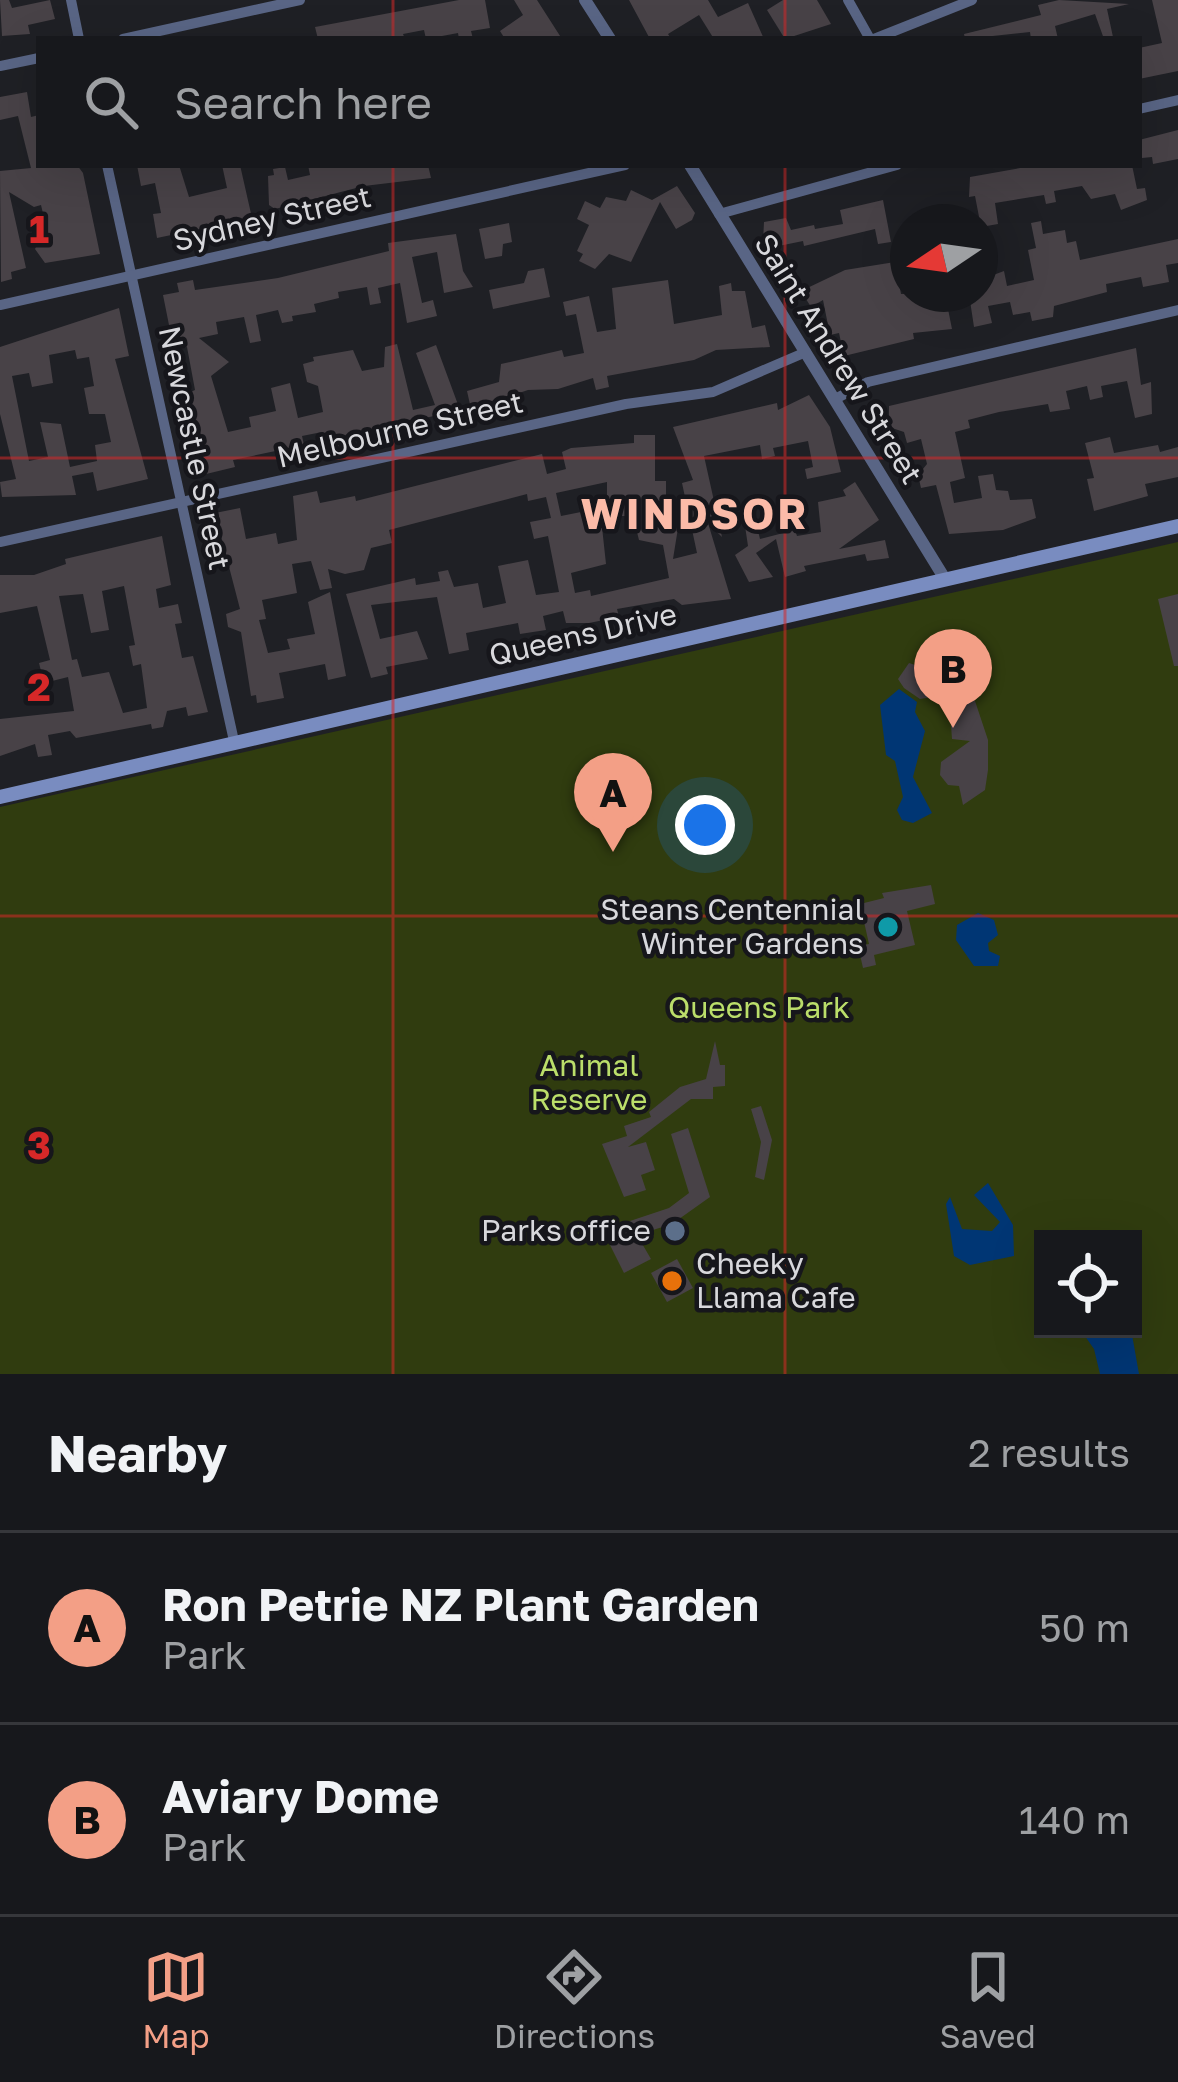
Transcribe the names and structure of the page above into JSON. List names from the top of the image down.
{
  "streets": {
    "main road": ["Queens Drive"],
    "street": [
      "Sydney Street",
      "Saint Andrew Street",
      "Melbourne Street",
      "Newcastle Street"
    ]
  },
  "crossings": [
    ["Sydney Street", "Newcastle Street"],
    ["Saint Andrew Street", "Melbourne Street"],
    ["Saint Andrew Street", "Queens Drive"],
    ["Melbourne Street", "Newcastle Street"],
    ["Newcastle Street", "Queens Drive"]
  ],
  "districts": ["WINDSOR"],
  "parks": ["Queens Park", "Animal Reserve"],
  "places": ["Steans Centennial Winter Gardens", "Parks office", "Cheeky Llama Cafe"],
  "north": "left",
  "page": {
    "search": "Search here",
    "pins": ["B", "A"],
    "heading": ["Nearby", "2 results"],
    "list": [
      {
        "mark": "A",
        "name": "Ron Petrie NZ Plant Garden",
        "note": "Park",
        "value": "50 m"
      },
      {
        "mark": "B",
        "name": "Aviary Dome",
        "note": "Park",
        "value": "140 m"
      }
    ],
    "nav": ["Map", "Directions", "Saved"]
  },
  "grid": {
    "rows": ["1", "2", "3"]
  }
}
